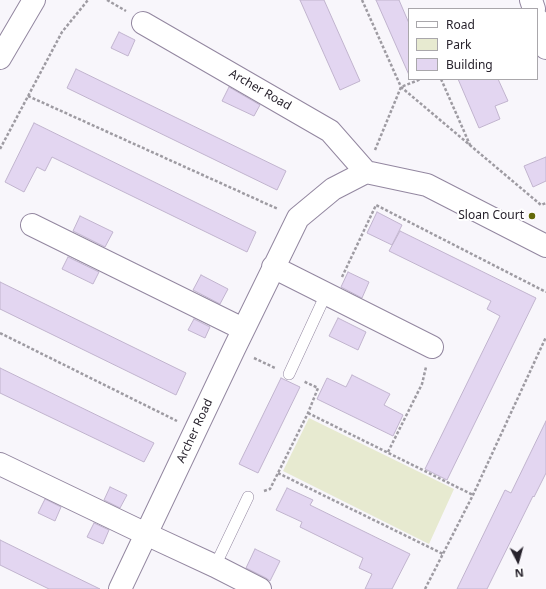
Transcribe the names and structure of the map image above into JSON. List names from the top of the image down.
{
  "streets": {
    "street": ["Archer Road"]
  },
  "places": ["Sloan Court"],
  "legend": ["Road", "Park", "Building"],
  "north": "bottom"
}
